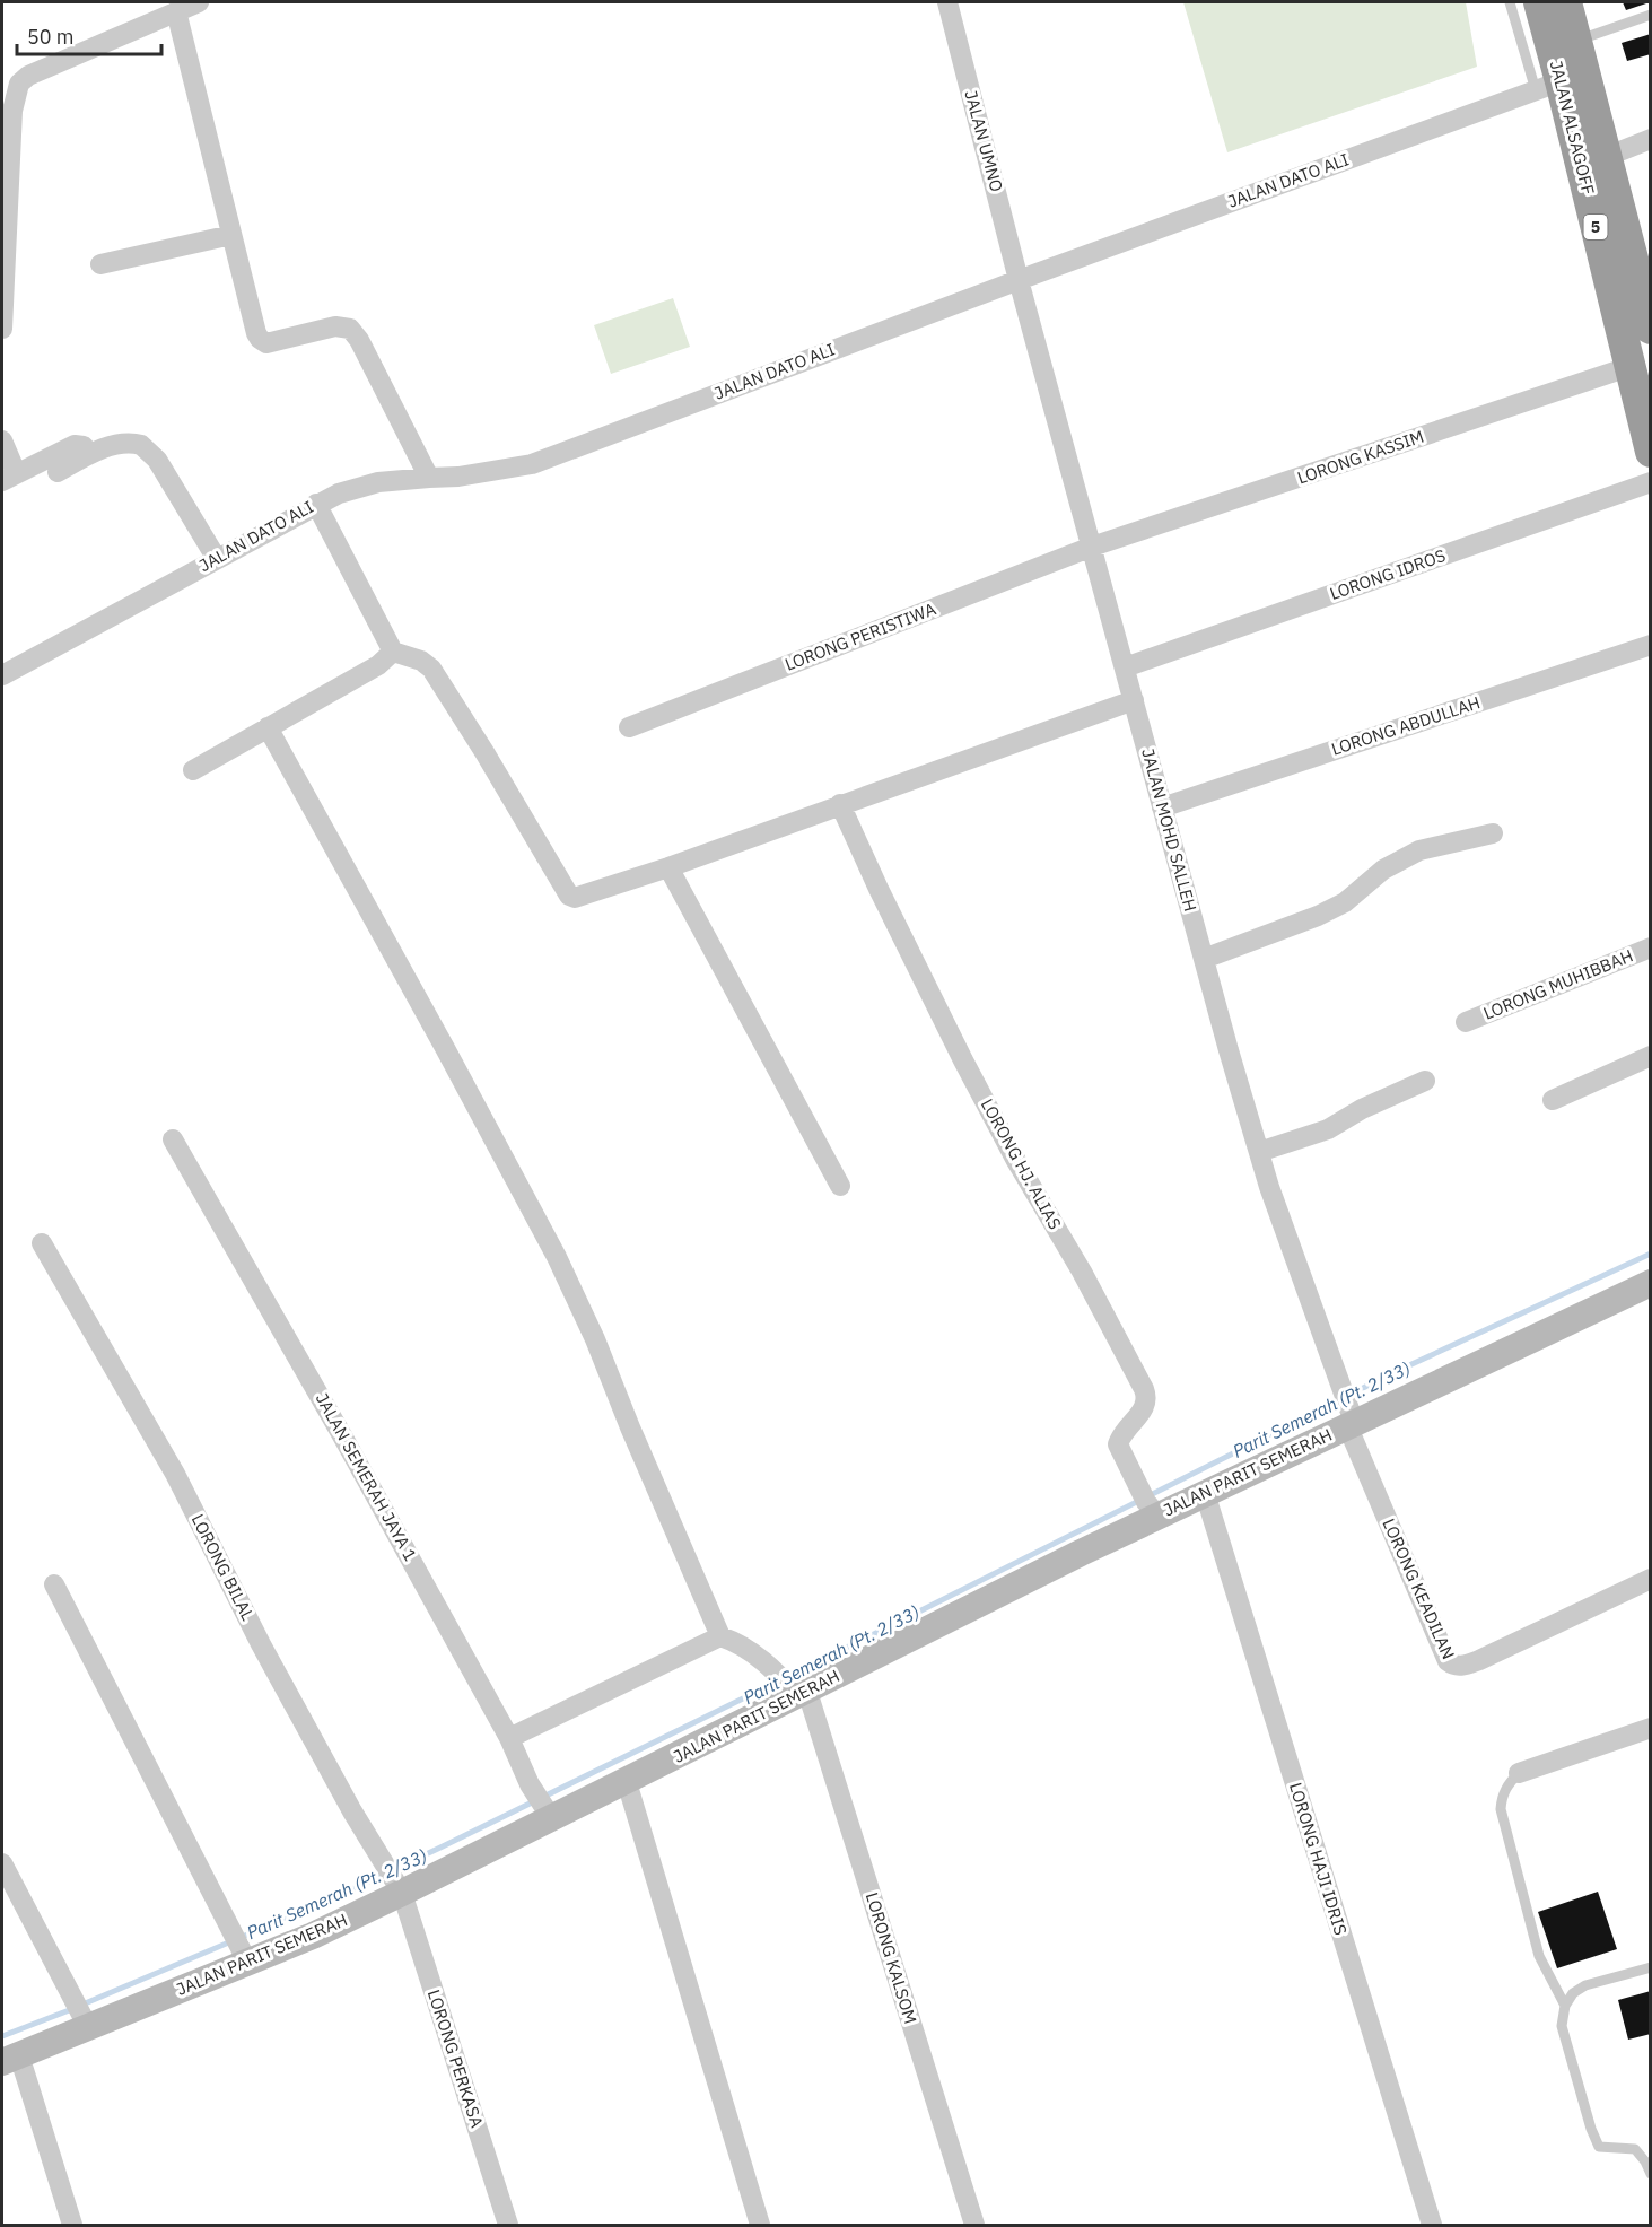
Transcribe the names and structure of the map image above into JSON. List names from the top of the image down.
{
  "streets": {
    "highway": ["JALAN ALSAGOFF", "5"],
    "main road": ["JALAN PARIT SEMERAH"],
    "street": [
      "JALAN UMNO",
      "JALAN DATO ALI",
      "LORONG KASSIM",
      "LORONG IDROS",
      "LORONG PERISTIWA",
      "LORONG ABDULLAH",
      "JALAN MOHD SALLEH",
      "LORONG MUHIBBAH",
      "LORONG HJ. ALIAS",
      "JALAN SEMERAH JAYA 1",
      "LORONG BILAL",
      "LORONG KEADILAN",
      "LORONG HAJI IDRIS",
      "LORONG KALSOM",
      "LORONG PERKASA"
    ]
  },
  "crossings": [
    ["JALAN ALSAGOFF", "JALAN DATO ALI"],
    ["JALAN ALSAGOFF", "LORONG KASSIM"],
    ["JALAN UMNO", "JALAN DATO ALI"],
    ["JALAN UMNO", "JALAN MOHD SALLEH"],
    ["JALAN DATO ALI", "JALAN MOHD SALLEH"],
    ["LORONG KASSIM", "LORONG PERISTIWA"],
    ["LORONG KASSIM", "JALAN MOHD SALLEH"],
    ["LORONG IDROS", "JALAN MOHD SALLEH"],
    ["LORONG PERISTIWA", "JALAN MOHD SALLEH"],
    ["LORONG ABDULLAH", "JALAN MOHD SALLEH"],
    ["JALAN MOHD SALLEH", "JALAN PARIT SEMERAH"],
    ["JALAN MOHD SALLEH", "LORONG KEADILAN"],
    ["LORONG HJ. ALIAS", "JALAN PARIT SEMERAH"],
    ["JALAN PARIT SEMERAH", "JALAN SEMERAH JAYA 1"],
    ["JALAN PARIT SEMERAH", "LORONG BILAL"],
    ["JALAN PARIT SEMERAH", "LORONG KEADILAN"],
    ["JALAN PARIT SEMERAH", "LORONG HAJI IDRIS"],
    ["JALAN PARIT SEMERAH", "LORONG KALSOM"],
    ["JALAN PARIT SEMERAH", "LORONG PERKASA"],
    ["LORONG BILAL", "LORONG PERKASA"]
  ],
  "water": ["Parit Semerah (Pt. 2/33)"],
  "scale_bar": "50 m"
}
